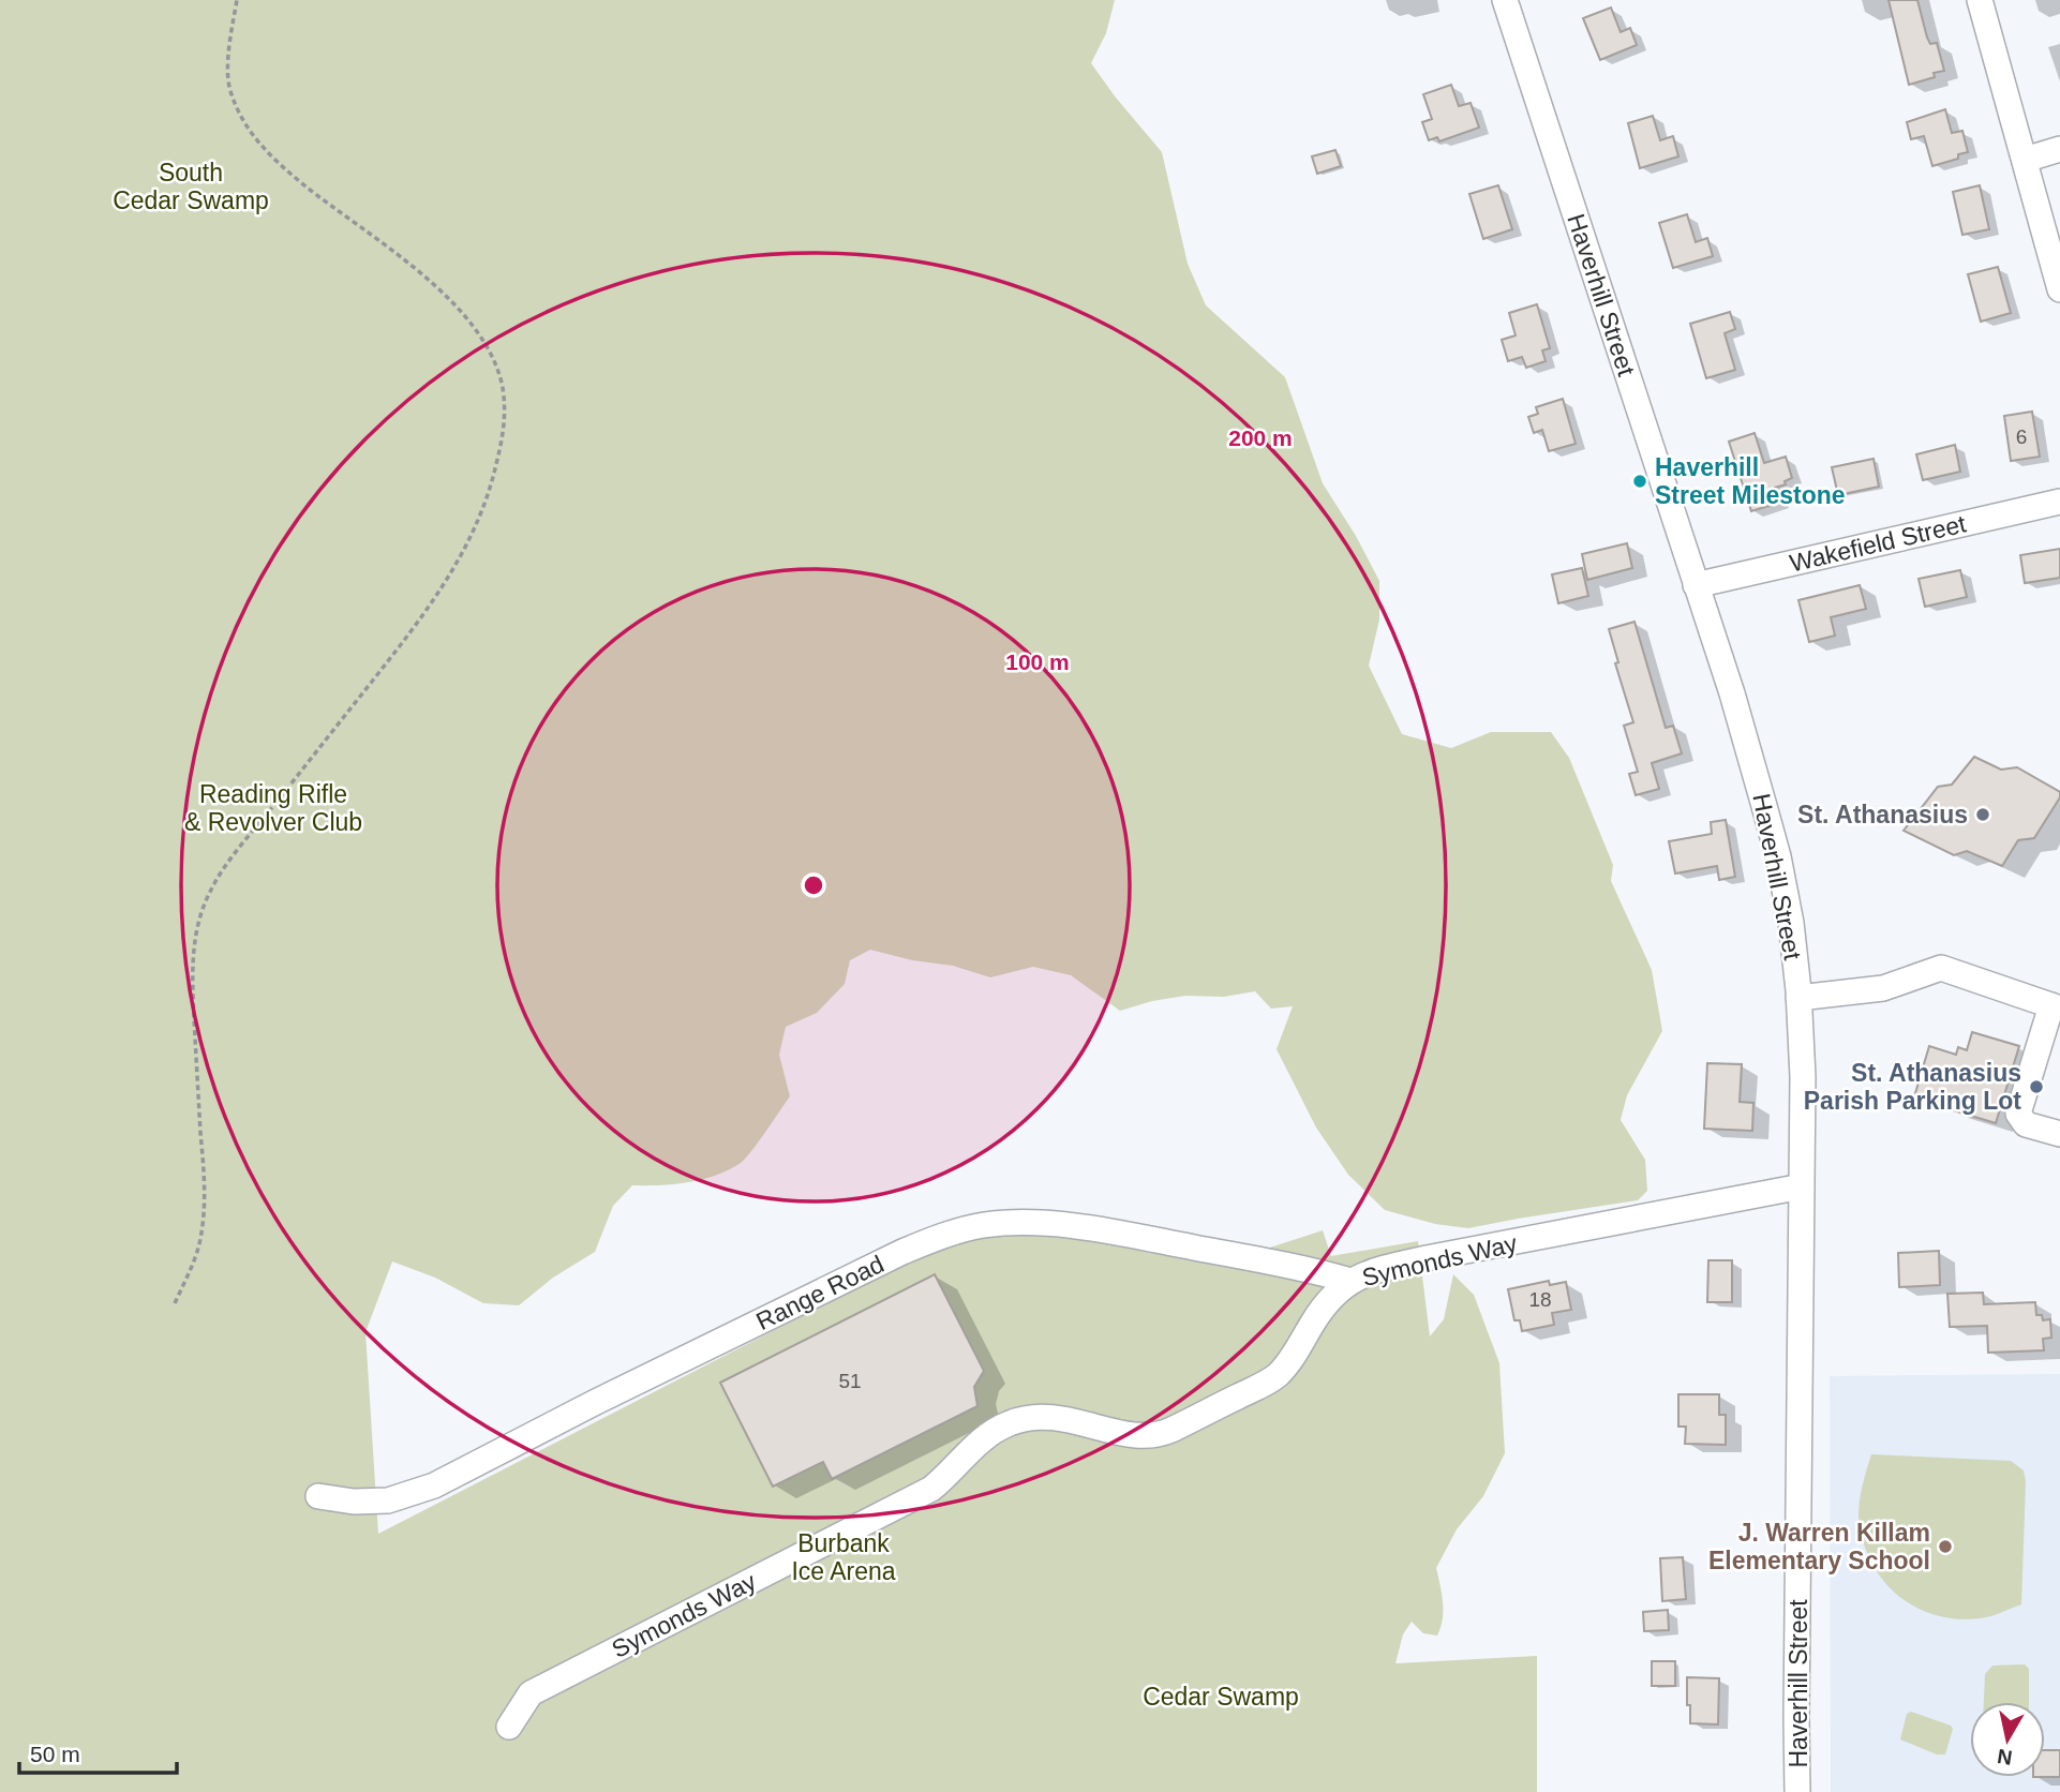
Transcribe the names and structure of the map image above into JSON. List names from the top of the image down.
{
  "streets": {
    "street": [
      "Haverhill Street",
      "Wakefield Street",
      "Symonds Way",
      "Range Road"
    ]
  },
  "crossings": [
    ["Haverhill Street", "Wakefield Street"],
    ["Haverhill Street", "Symonds Way"],
    ["Symonds Way", "Range Road"]
  ],
  "parks": [
    "South Cedar Swamp",
    "Reading Rifle & Revolver Club",
    "Burbank Ice Arena",
    "Cedar Swamp"
  ],
  "places": [
    "Haverhill Street Milestone",
    "St. Athanasius",
    "St. Athanasius Parish Parking Lot",
    "J. Warren Killam Elementary School"
  ],
  "house_numbers": ["6", "18", "51"],
  "scale_bar": "50 m",
  "north": "bottom",
  "rings": ["200 m", "100 m"]
}
